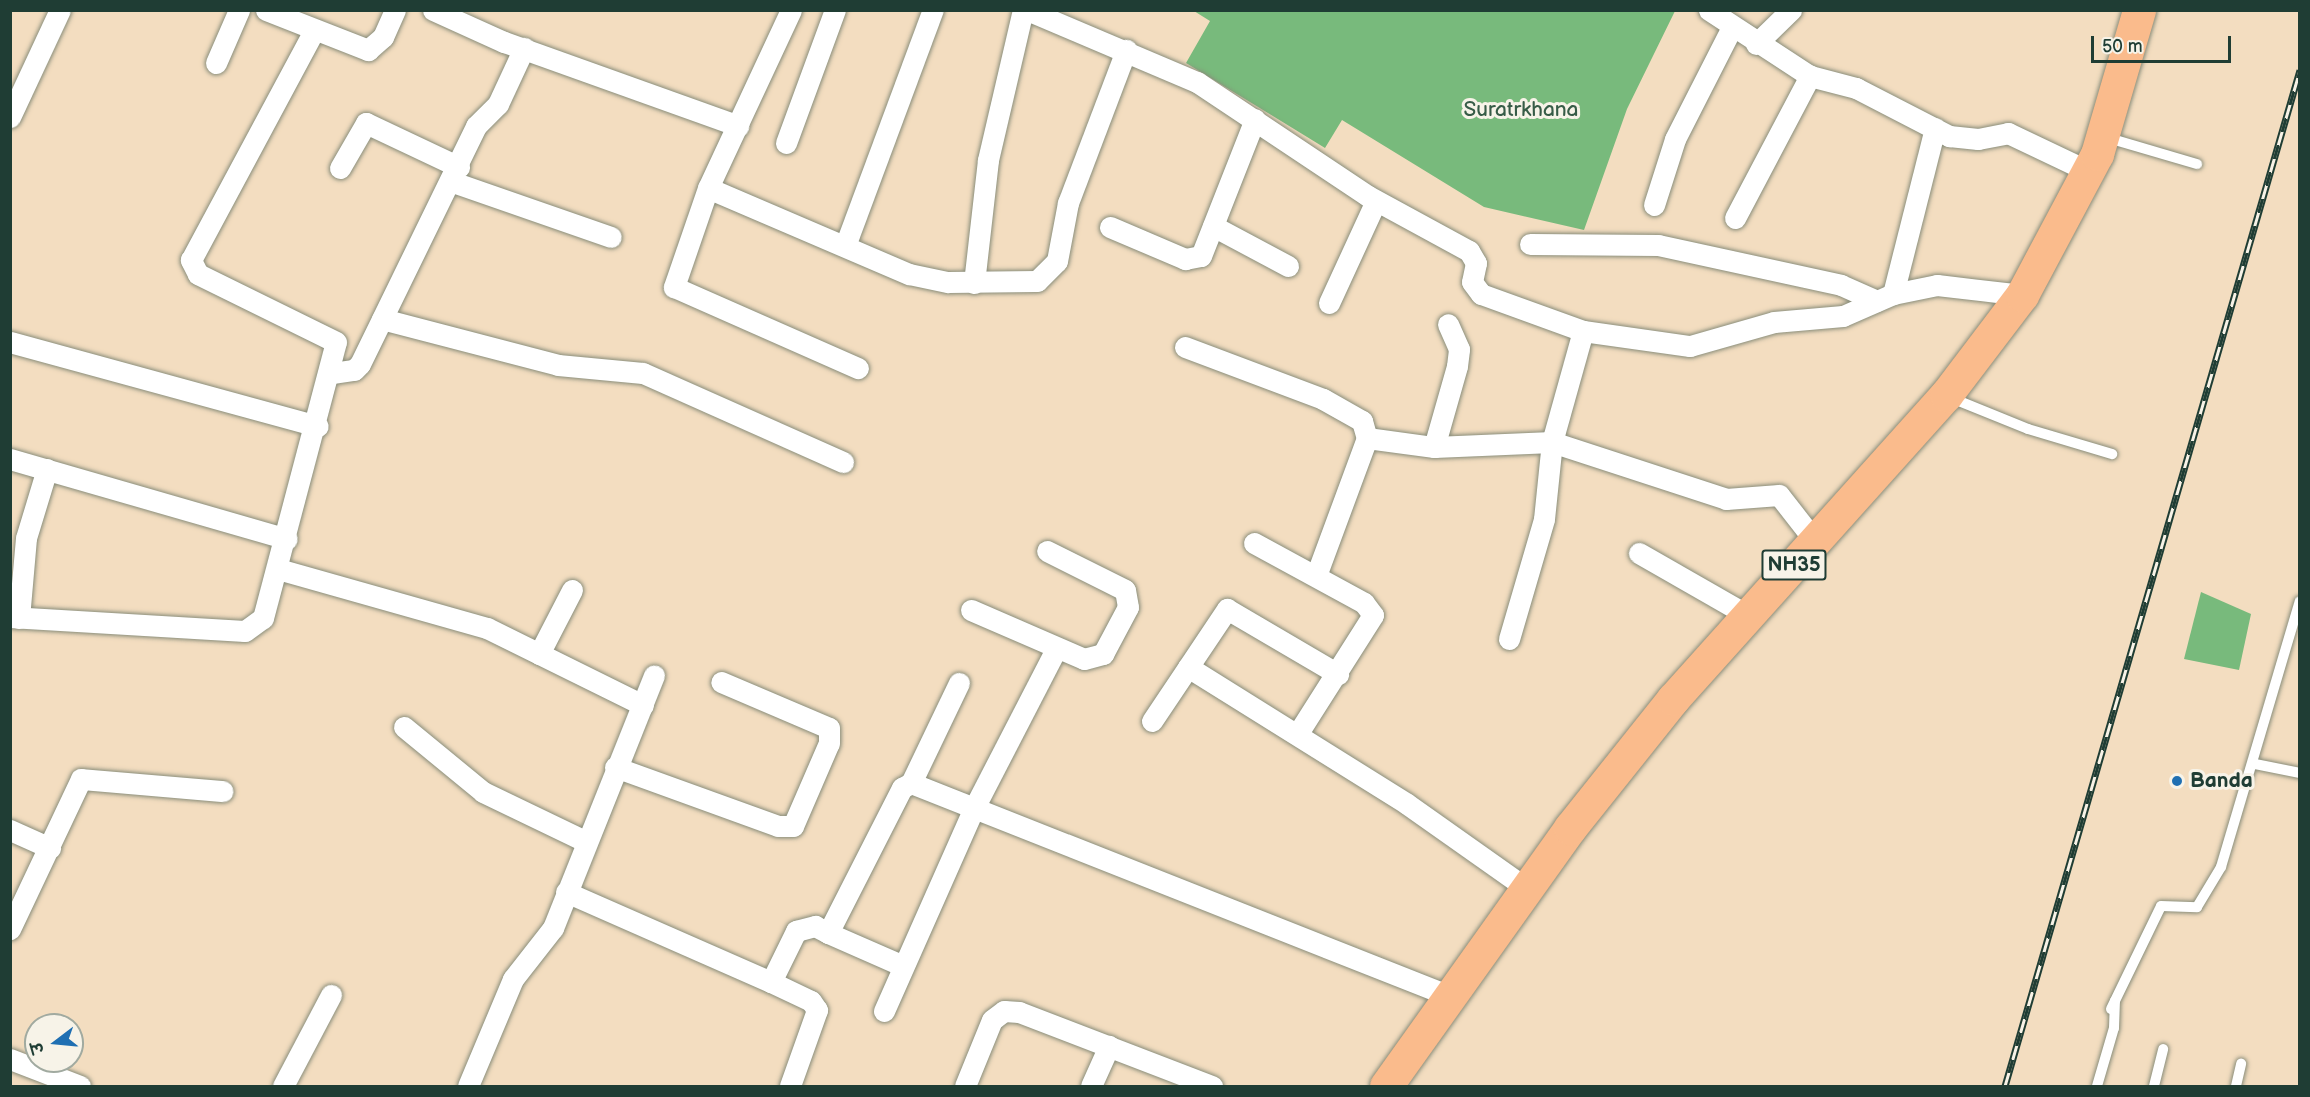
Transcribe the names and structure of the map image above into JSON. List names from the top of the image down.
{
  "streets": {
    "highway": ["NH35"]
  },
  "parks": ["Suratrkhana"],
  "places": ["Banda"],
  "scale_bar": "50 m",
  "north": "left"
}
